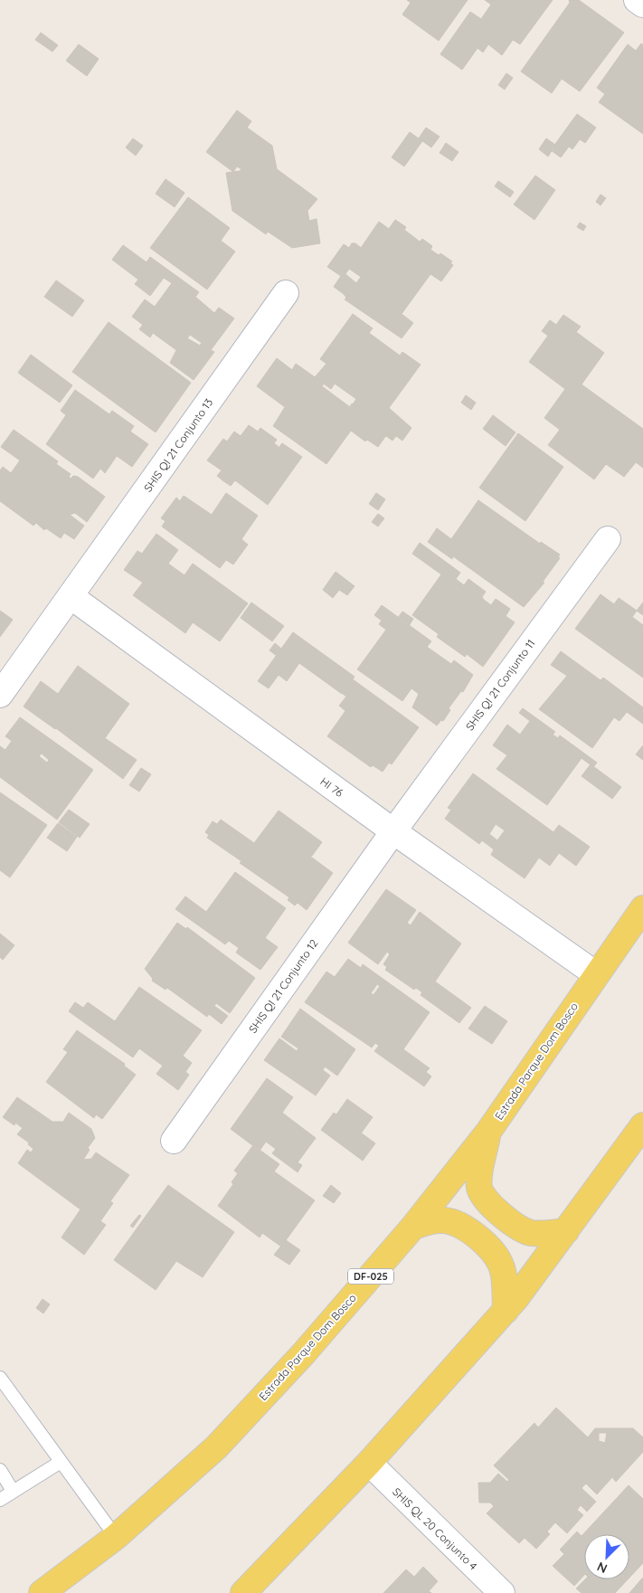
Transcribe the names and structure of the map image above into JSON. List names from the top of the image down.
{
  "streets": {
    "main road": ["Estrada Parque Dom Bosco", "DF-025"],
    "street": [
      "SHIS QI 21 Conjunto 13",
      "SHIS QI 21 Conjunto 11",
      "HI 76",
      "SHIS QI 21 Conjunto 12",
      "SHIS QL 20 Conjunto 4"
    ]
  },
  "crossings": [
    ["SHIS QI 21 Conjunto 13", "HI 76"],
    ["SHIS QI 21 Conjunto 11", "HI 76"],
    ["SHIS QI 21 Conjunto 11", "SHIS QI 21 Conjunto 12"],
    ["HI 76", "SHIS QI 21 Conjunto 12"],
    ["HI 76", "Estrada Parque Dom Bosco"]
  ],
  "north": "bottom left"
}
